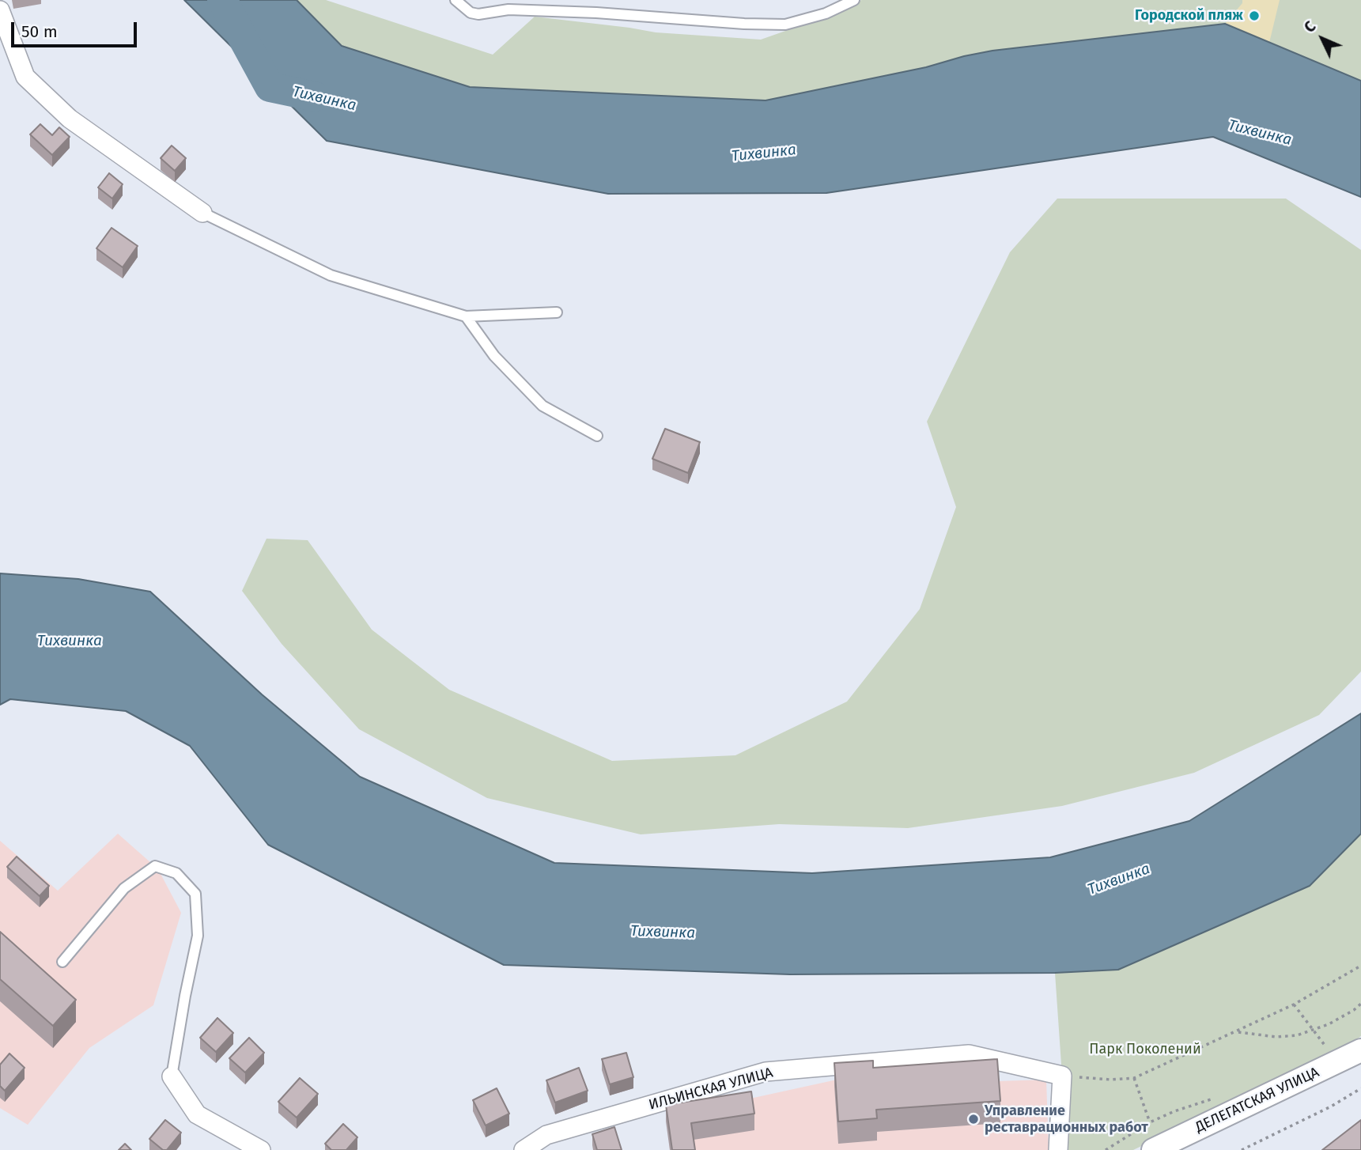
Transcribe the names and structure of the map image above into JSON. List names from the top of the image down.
{
  "streets": {
    "street": ["ИЛЬИНСКАЯ УЛИЦА", "ДЕЛЕГАТСКАЯ УЛИЦА"]
  },
  "water": ["Тихвинка"],
  "parks": ["Парк Поколений"],
  "places": ["Городской пляж", "Управление реставрационных работ"],
  "scale_bar": "50 m",
  "north": "top left"
}
